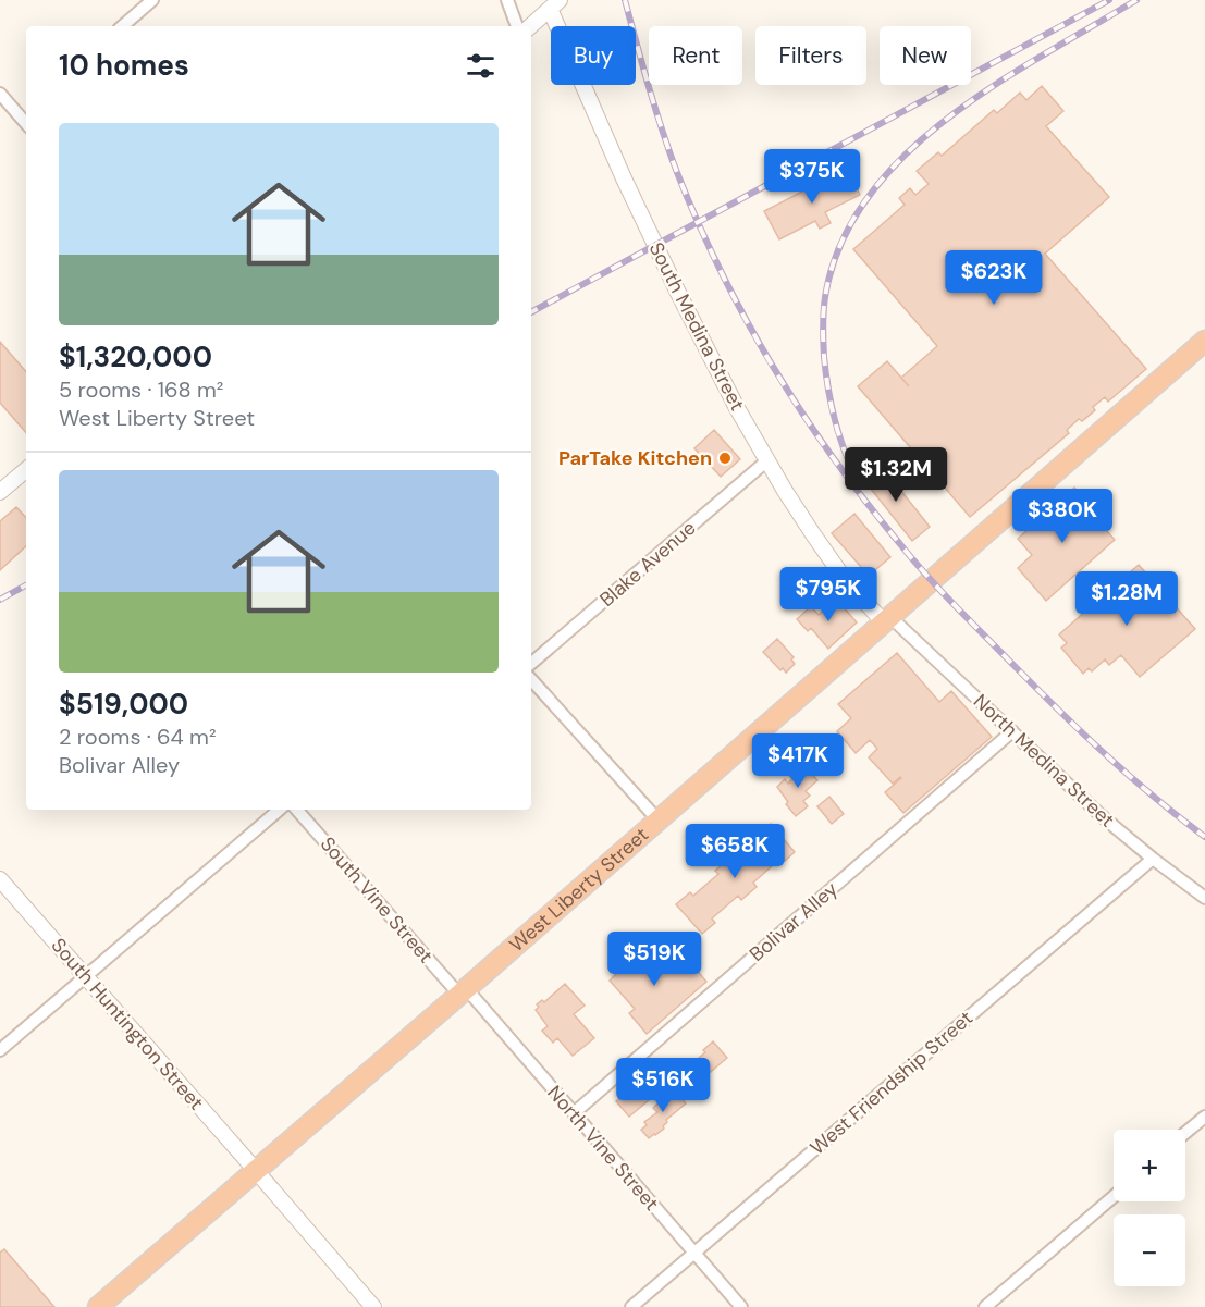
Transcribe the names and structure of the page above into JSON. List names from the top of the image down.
{
  "streets": {
    "highway": ["West Liberty Street"],
    "street": [
      "South Medina Street",
      "Blake Avenue",
      "North Medina Street",
      "South Vine Street",
      "Bolivar Alley",
      "South Huntington Street",
      "West Friendship Street",
      "North Vine Street"
    ]
  },
  "crossings": [
    ["South Medina Street", "Blake Avenue"],
    ["South Medina Street", "North Medina Street"],
    ["South Medina Street", "West Liberty Street"],
    ["North Medina Street", "West Liberty Street"],
    ["North Medina Street", "Bolivar Alley"],
    ["North Medina Street", "West Friendship Street"],
    ["West Liberty Street", "South Vine Street"],
    ["West Liberty Street", "South Huntington Street"],
    ["West Liberty Street", "North Vine Street"],
    ["South Vine Street", "North Vine Street"],
    ["Bolivar Alley", "North Vine Street"],
    ["West Friendship Street", "North Vine Street"]
  ],
  "places": ["ParTake Kitchen"],
  "page": {
    "chip": [
      "Buy",
      "Rent",
      "Filters",
      "New"
    ],
    "heading": "10 homes",
    "list": [
      {
        "name": "$1,320,000",
        "note": "5 rooms · 168 m² · West Liberty Street"
      },
      {
        "name": "$519,000",
        "note": "2 rooms · 64 m² · Bolivar Alley"
      }
    ],
    "price": [
      "$375K",
      "$623K",
      "$1.32M",
      "$380K",
      "$795K",
      "$1.28M",
      "$417K",
      "$658K",
      "$519K",
      "$516K"
    ],
    "map_buttons": ["+", "−"]
  }
}
